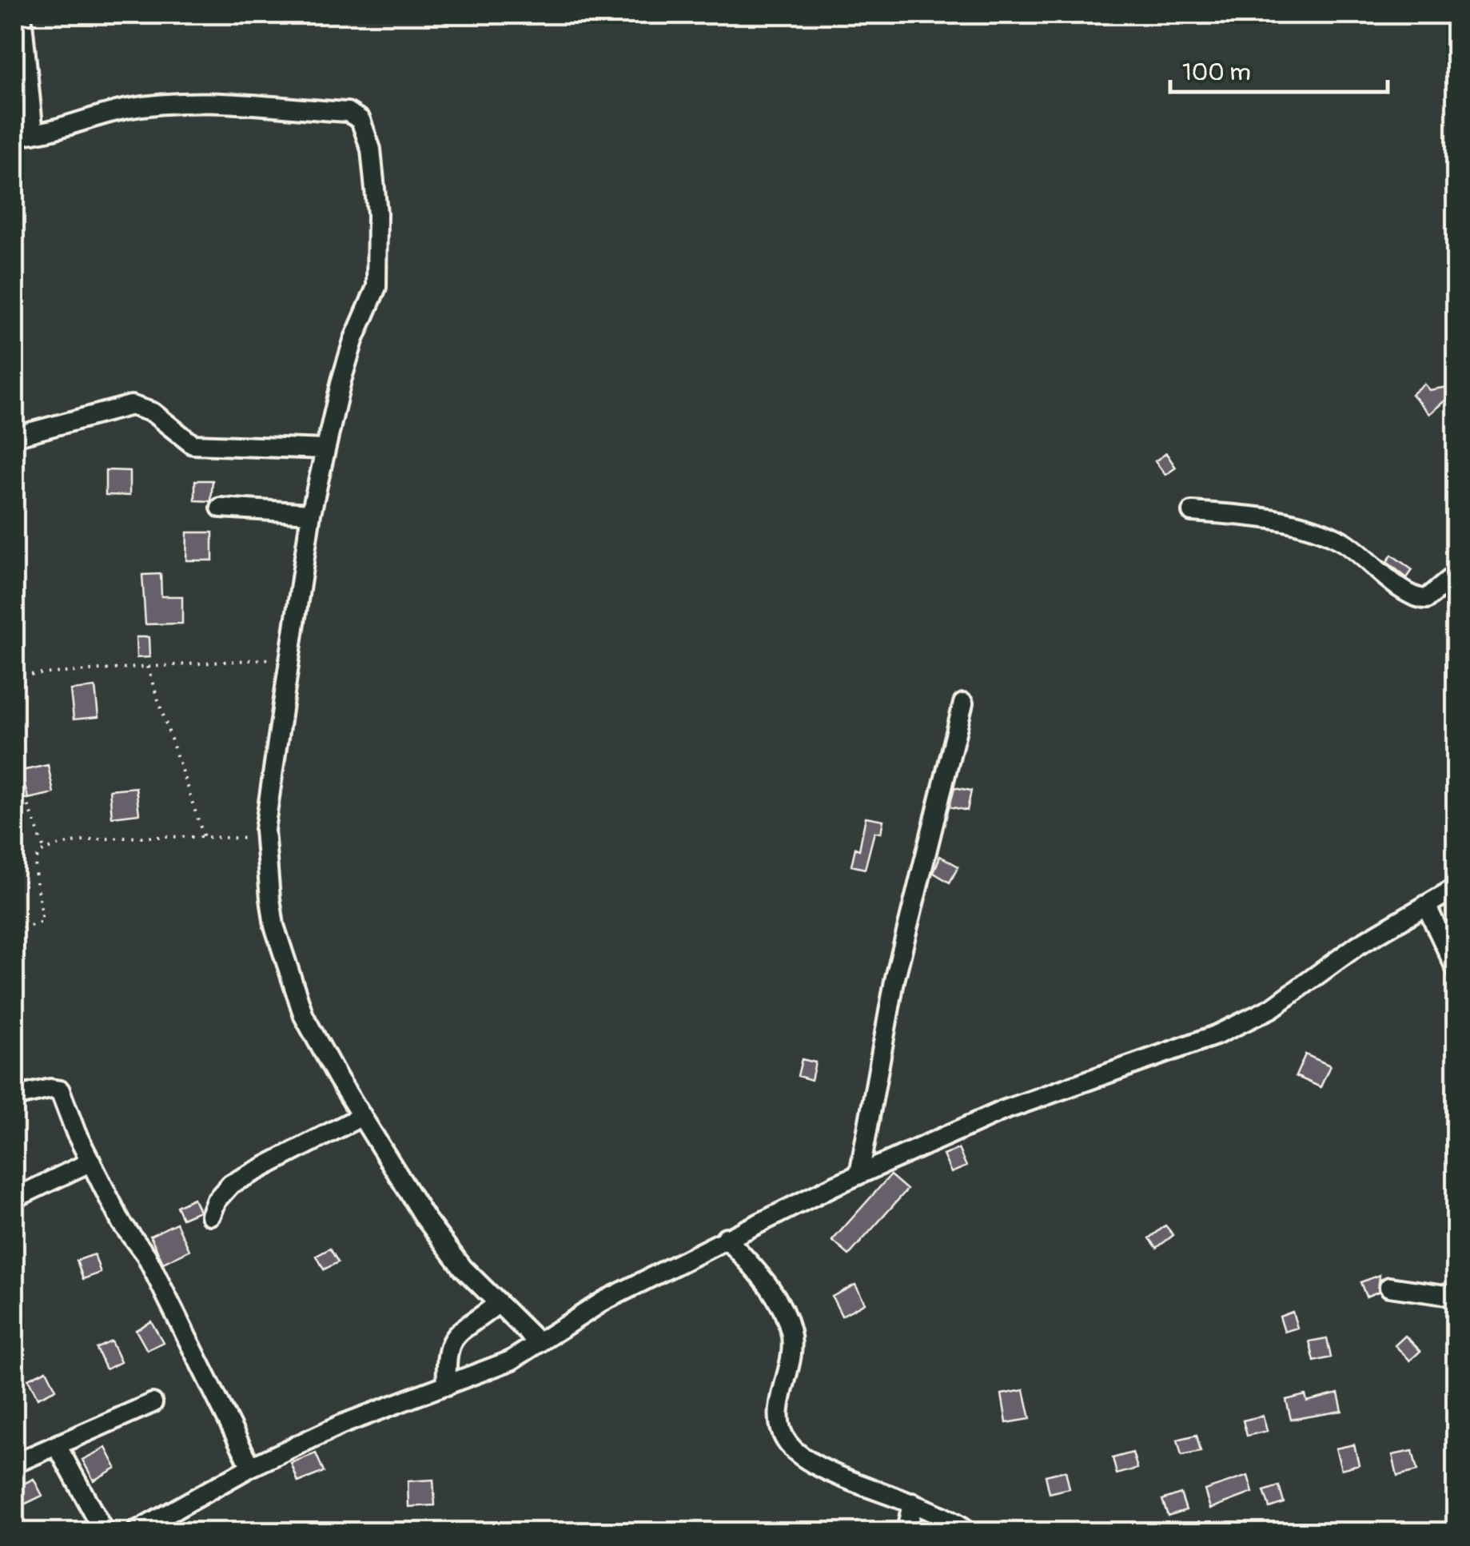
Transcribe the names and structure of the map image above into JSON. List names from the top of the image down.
{
  "scale_bar": "100 m"
}
